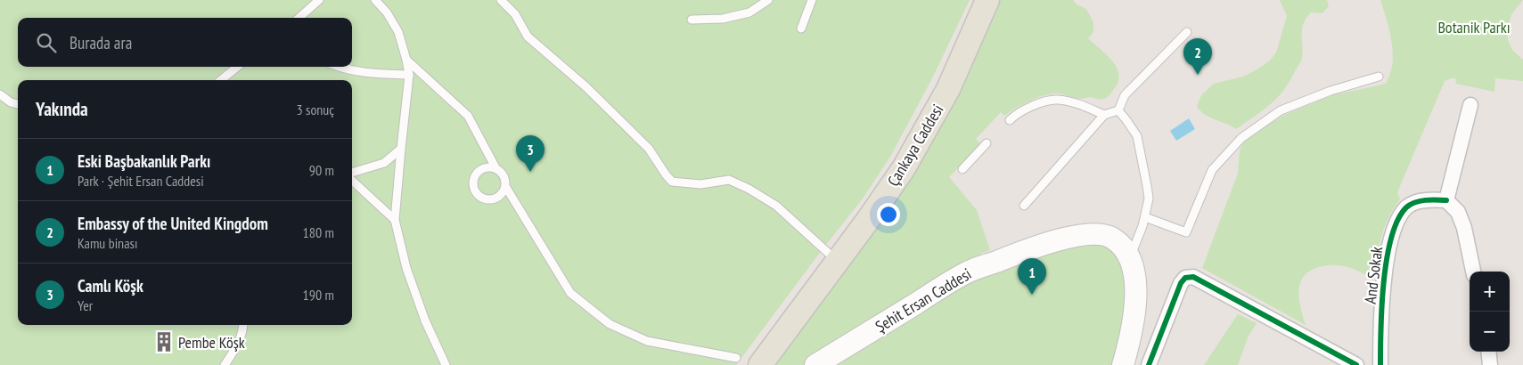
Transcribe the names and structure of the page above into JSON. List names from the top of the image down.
{
  "streets": {
    "main road": ["Çankaya Caddesi", "Şehit Ersan Caddesi"],
    "street": ["And Sokak"]
  },
  "parks": ["Botanik Parkı"],
  "places": {
    "building": ["Pembe Köşk"]
  },
  "page": {
    "search": "Burada ara",
    "pins": ["2", "3", "1"],
    "heading": ["Yakında", "3 sonuç"],
    "list": [
      {
        "mark": "1",
        "name": "Eski Başbakanlık Parkı",
        "note": "Park · Şehit Ersan Caddesi",
        "value": "90 m"
      },
      {
        "mark": "2",
        "name": "Embassy of the United Kingdom",
        "note": "Kamu binası",
        "value": "180 m"
      },
      {
        "mark": "3",
        "name": "Camlı Köşk",
        "note": "Yer",
        "value": "190 m"
      }
    ],
    "map_buttons": ["+", "−"]
  }
}
